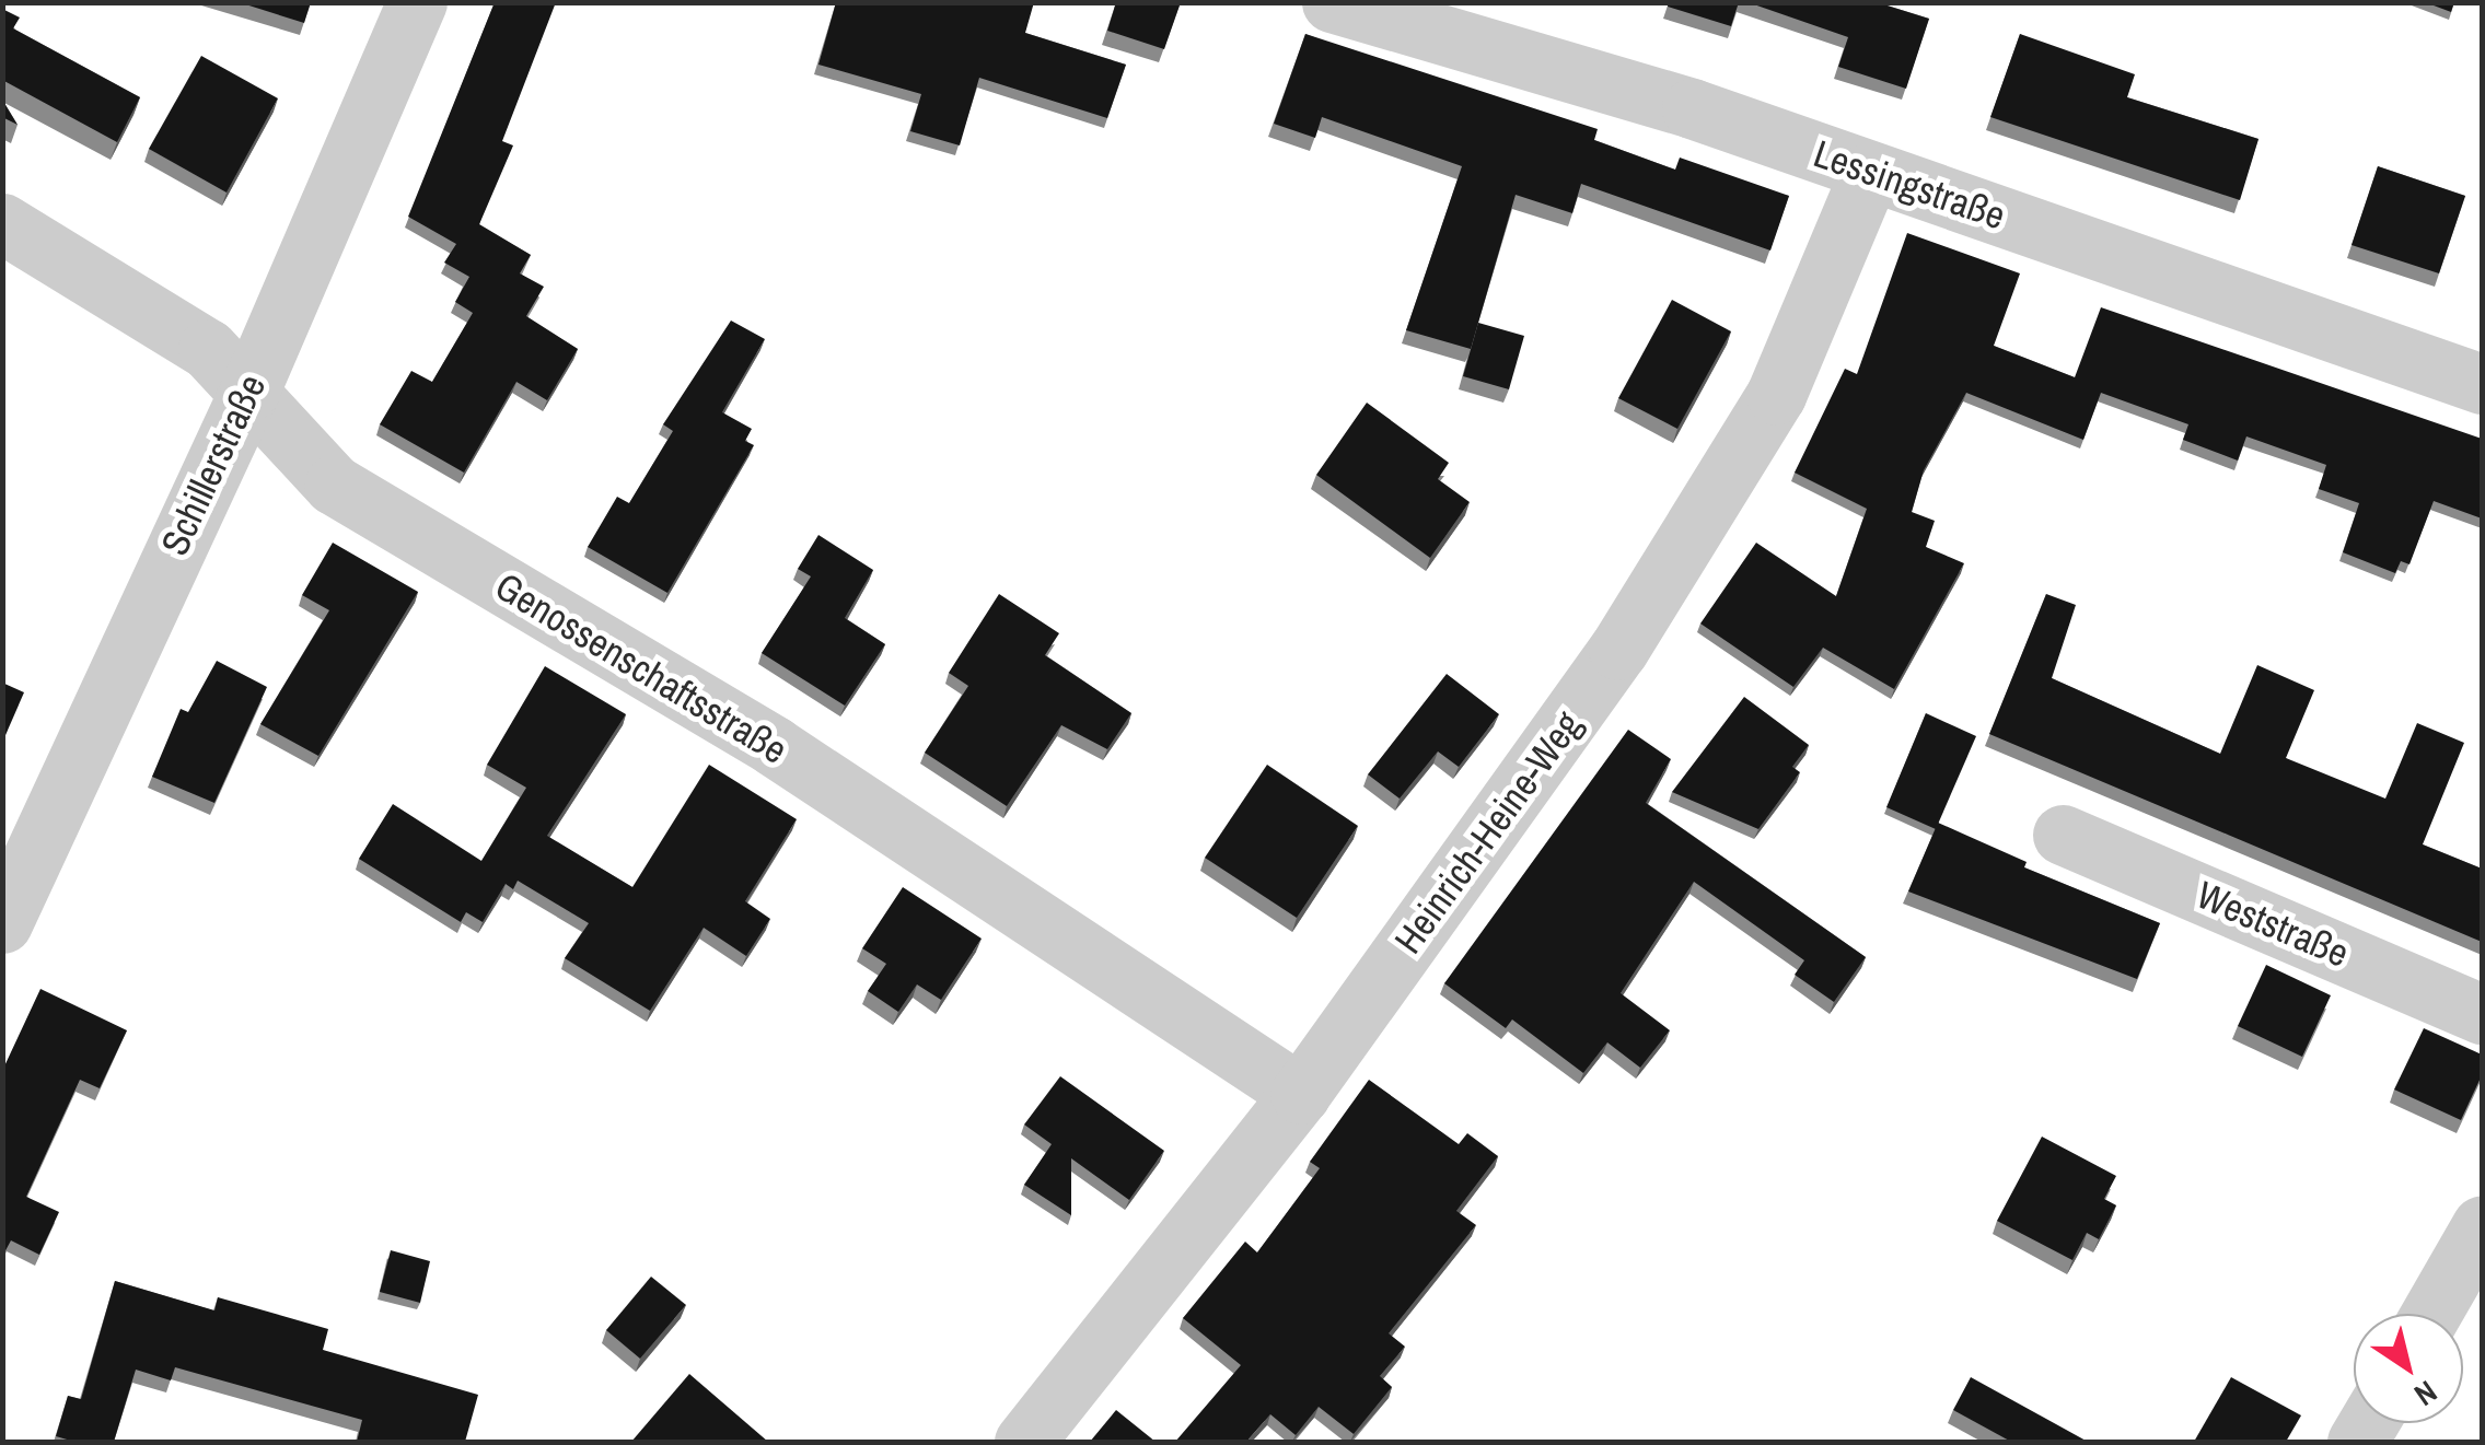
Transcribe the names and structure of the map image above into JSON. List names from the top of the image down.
{
  "streets": {
    "street": [
      "Lessingstraße",
      "Schillerstraße",
      "Genossenschaftsstraße",
      "Heinrich-Heine-Weg",
      "Weststraße"
    ]
  },
  "crossings": [
    ["Lessingstraße", "Heinrich-Heine-Weg"],
    ["Schillerstraße", "Genossenschaftsstraße"],
    ["Genossenschaftsstraße", "Heinrich-Heine-Weg"]
  ],
  "north": "bottom right"
}
